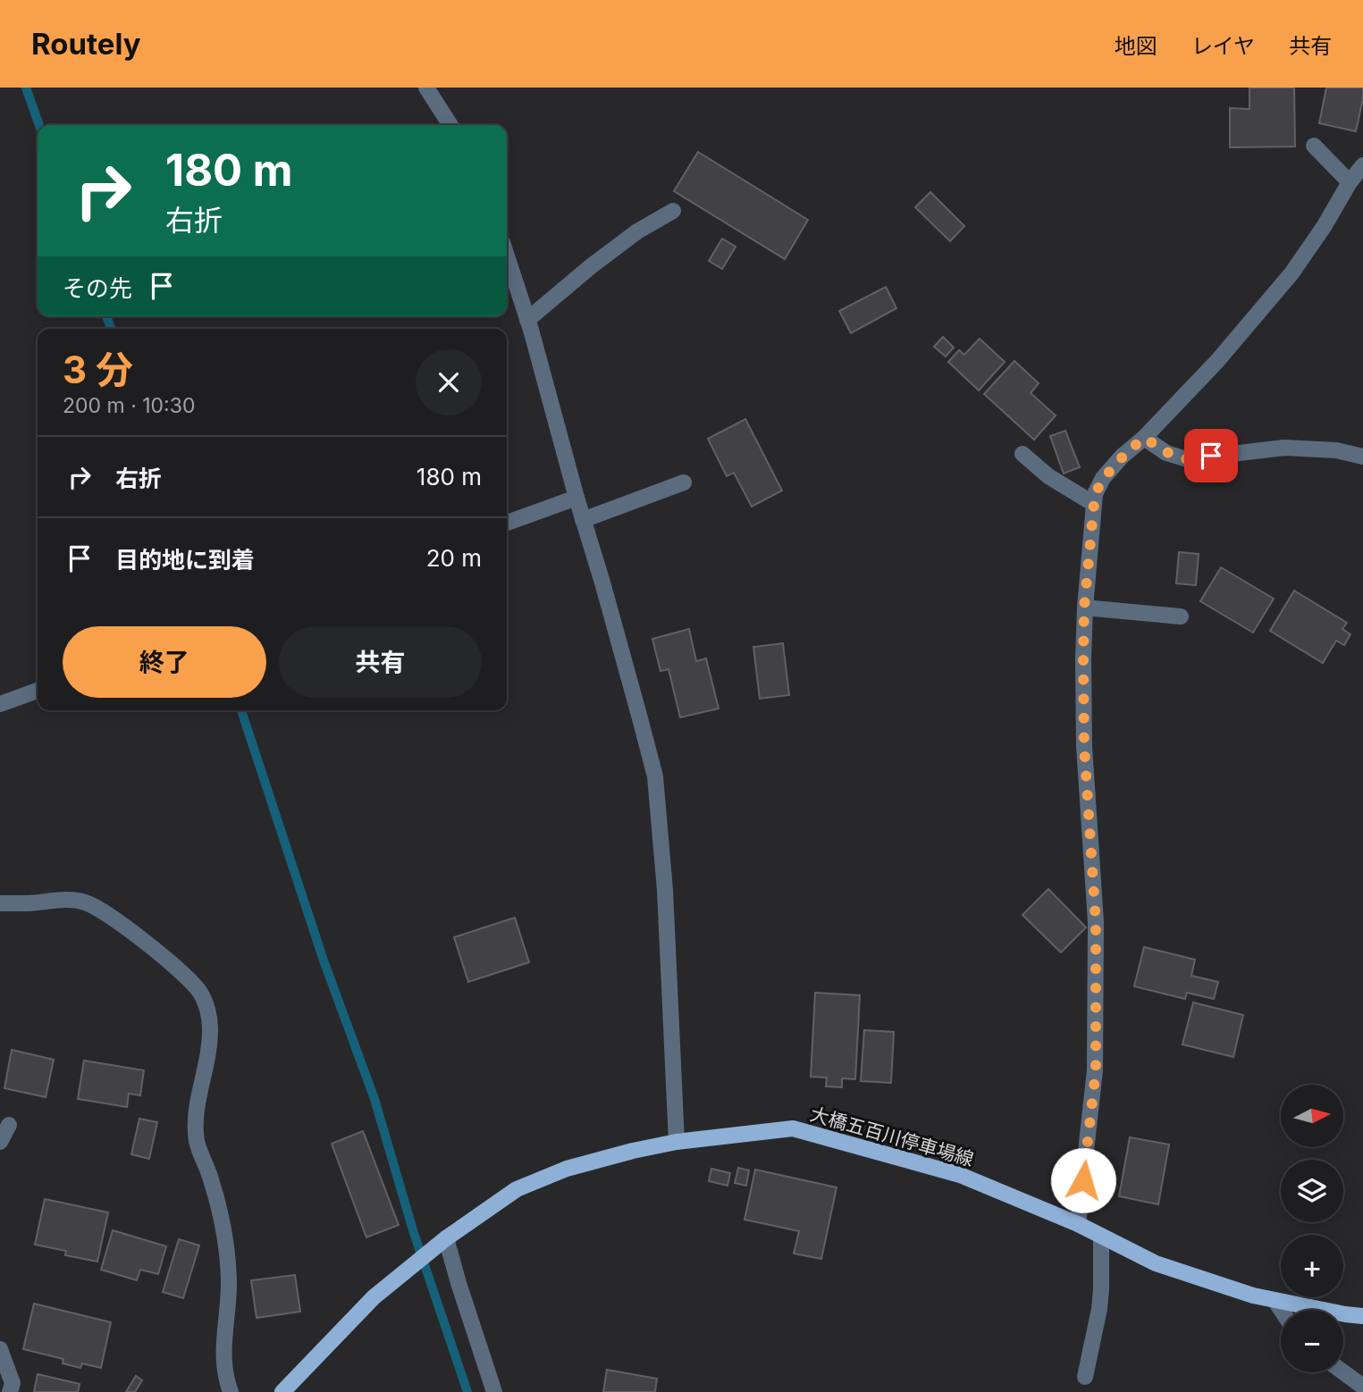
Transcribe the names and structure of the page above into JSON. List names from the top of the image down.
{
  "streets": {
    "main road": ["大橋五百川停車場線"]
  },
  "north": "right",
  "page": {
    "header": "Routely",
    "nav": ["地図", "レイヤ", "共有"],
    "turn": ["180 m", "右折"],
    "then": "その先",
    "heading": ["3 分", "200 m · 10:30"],
    "list": [
      {
        "name": "右折",
        "value": "180 m"
      },
      {
        "name": "目的地に到着",
        "value": "20 m"
      }
    ],
    "buttons": ["終了", "共有"],
    "map_buttons": ["+", "−"]
  }
}
